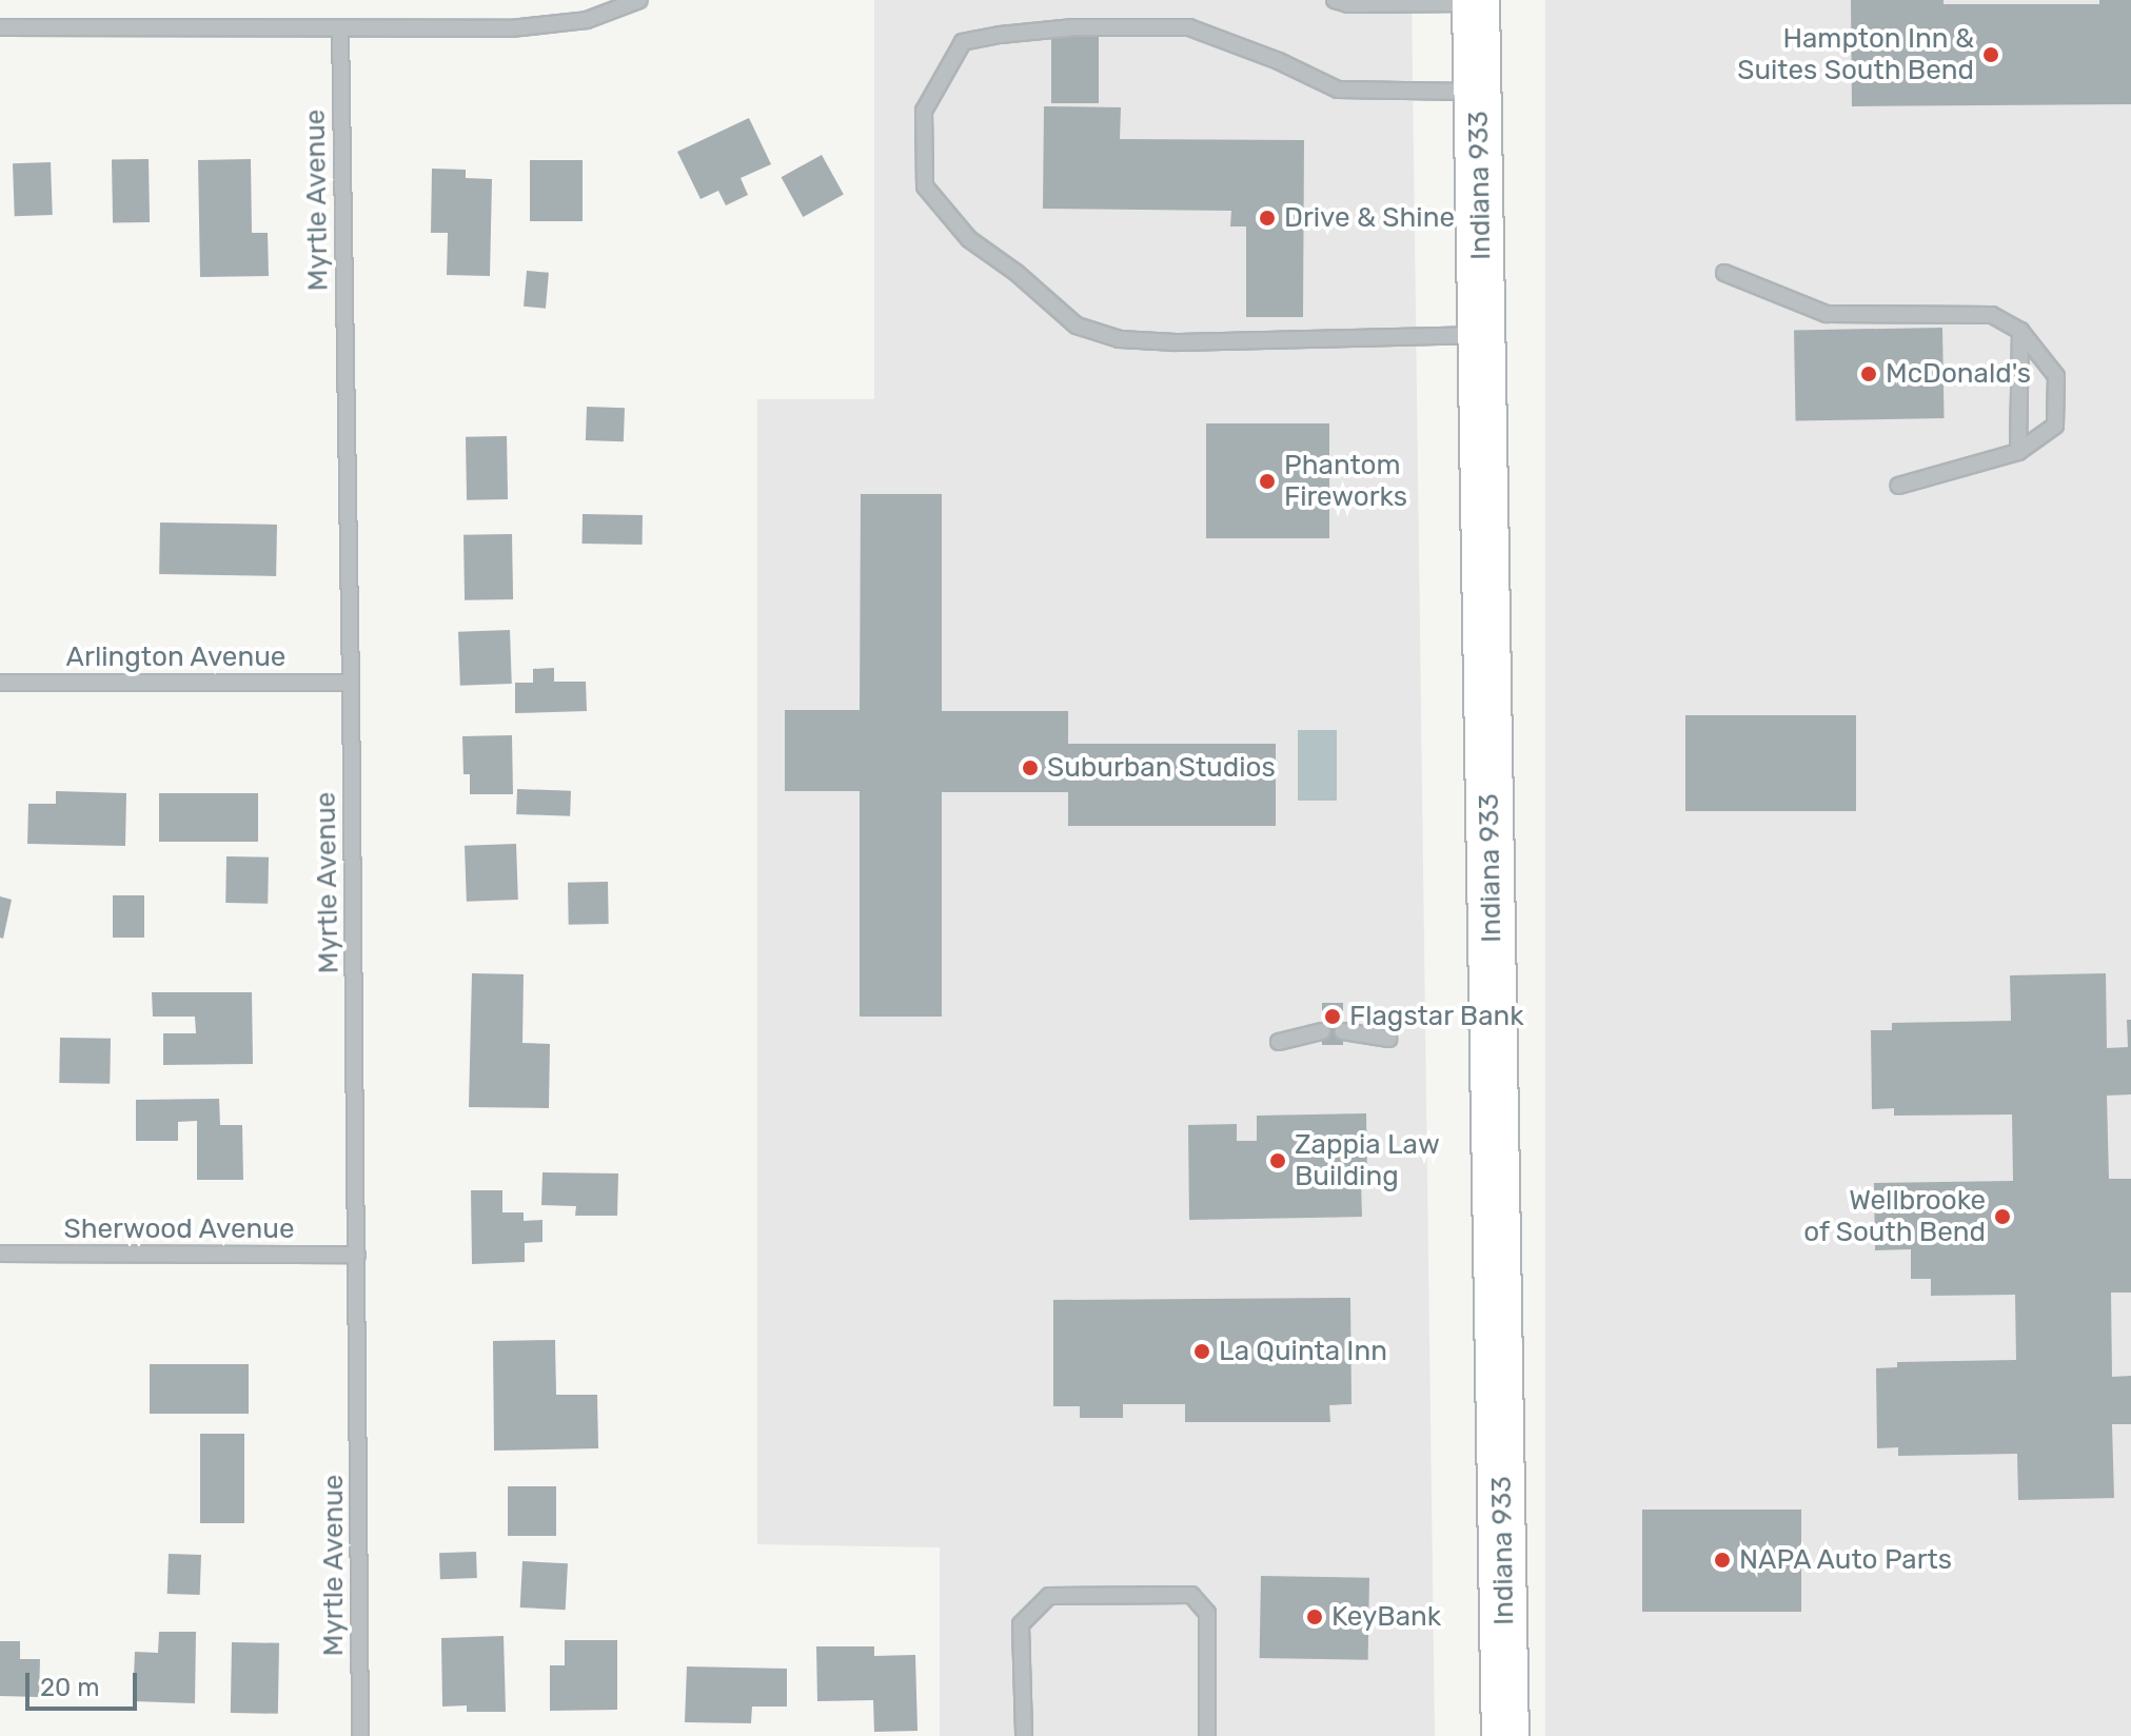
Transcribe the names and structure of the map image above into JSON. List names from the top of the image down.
{
  "streets": {
    "main road": ["Indiana 933"],
    "street": ["Myrtle Avenue", "Arlington Avenue", "Sherwood Avenue"]
  },
  "crossings": [
    ["Myrtle Avenue", "Arlington Avenue"],
    ["Myrtle Avenue", "Sherwood Avenue"]
  ],
  "places": [
    "Hampton Inn & Suites South Bend",
    "Drive & Shine",
    "McDonald's",
    "Phantom Fireworks",
    "Suburban Studios",
    "Flagstar Bank",
    "Zappia Law Building",
    "Wellbrooke of South Bend",
    "La Quinta Inn",
    "NAPA Auto Parts",
    "KeyBank"
  ],
  "scale_bar": "20 m"
}
